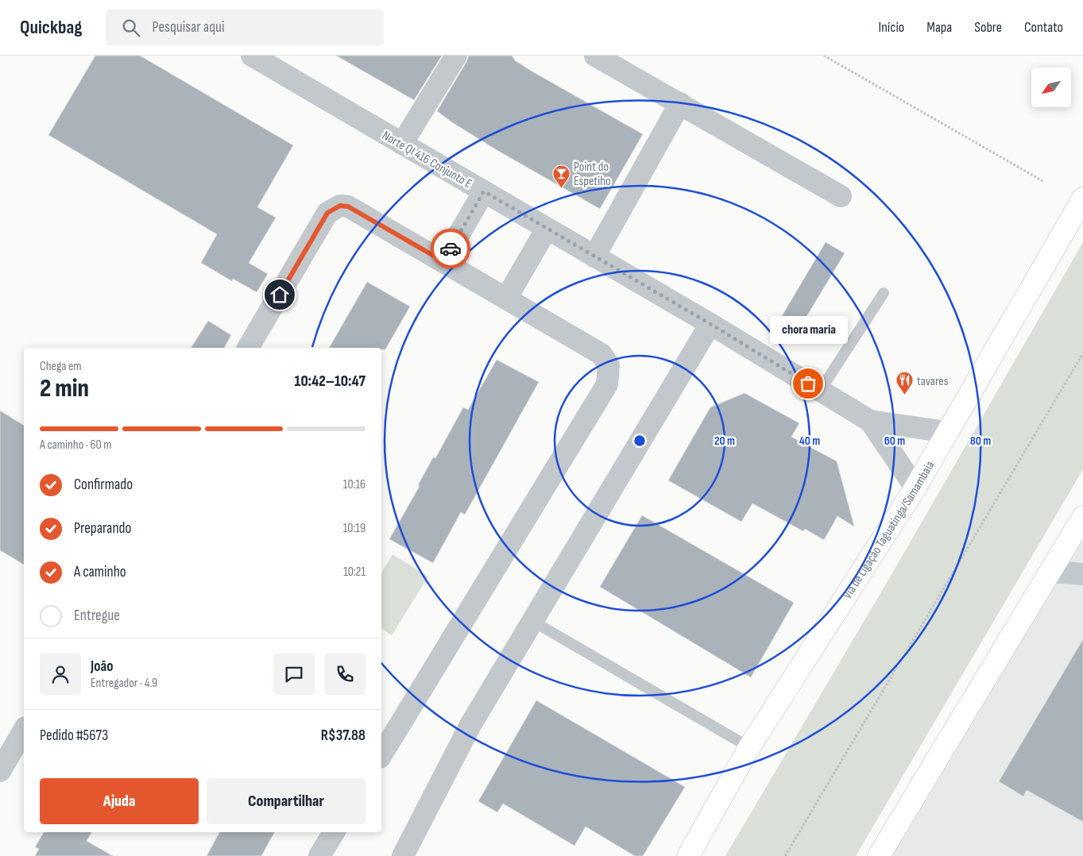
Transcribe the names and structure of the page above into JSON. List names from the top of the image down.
{
  "streets": {
    "main road": ["Via de Ligação Taguatinga/Samambaia"],
    "street": ["Norte QI 416 Conjunto E"]
  },
  "crossings": [
    ["Norte QI 416 Conjunto E", "Via de Ligação Taguatinga/Samambaia"]
  ],
  "places": {
    "bar": ["Point do Espetiho"],
    "other": ["chora maria"],
    "restaurant": ["tavares"]
  },
  "north": "bottom left",
  "page": {
    "header": "Quickbag",
    "search": "Pesquisar aqui",
    "nav": [
      "Início",
      "Mapa",
      "Sobre",
      "Contato"
    ],
    "bubble": "chora maria",
    "heading": ["2 min", "Chega em", "10:42–10:47"],
    "panel": [
      "João",
      "Entregador · 4.9",
      "Pedido #5673",
      "R$37.88"
    ],
    "bar": "A caminho · 60 m",
    "list": [
      ["Confirmado", "10:16"],
      ["Preparando", "10:19"],
      ["A caminho", "10:21"],
      "Entregue"
    ],
    "buttons": ["Ajuda", "Compartilhar"]
  },
  "rings": [
    "20 m",
    "40 m",
    "60 m",
    "80 m"
  ]
}
